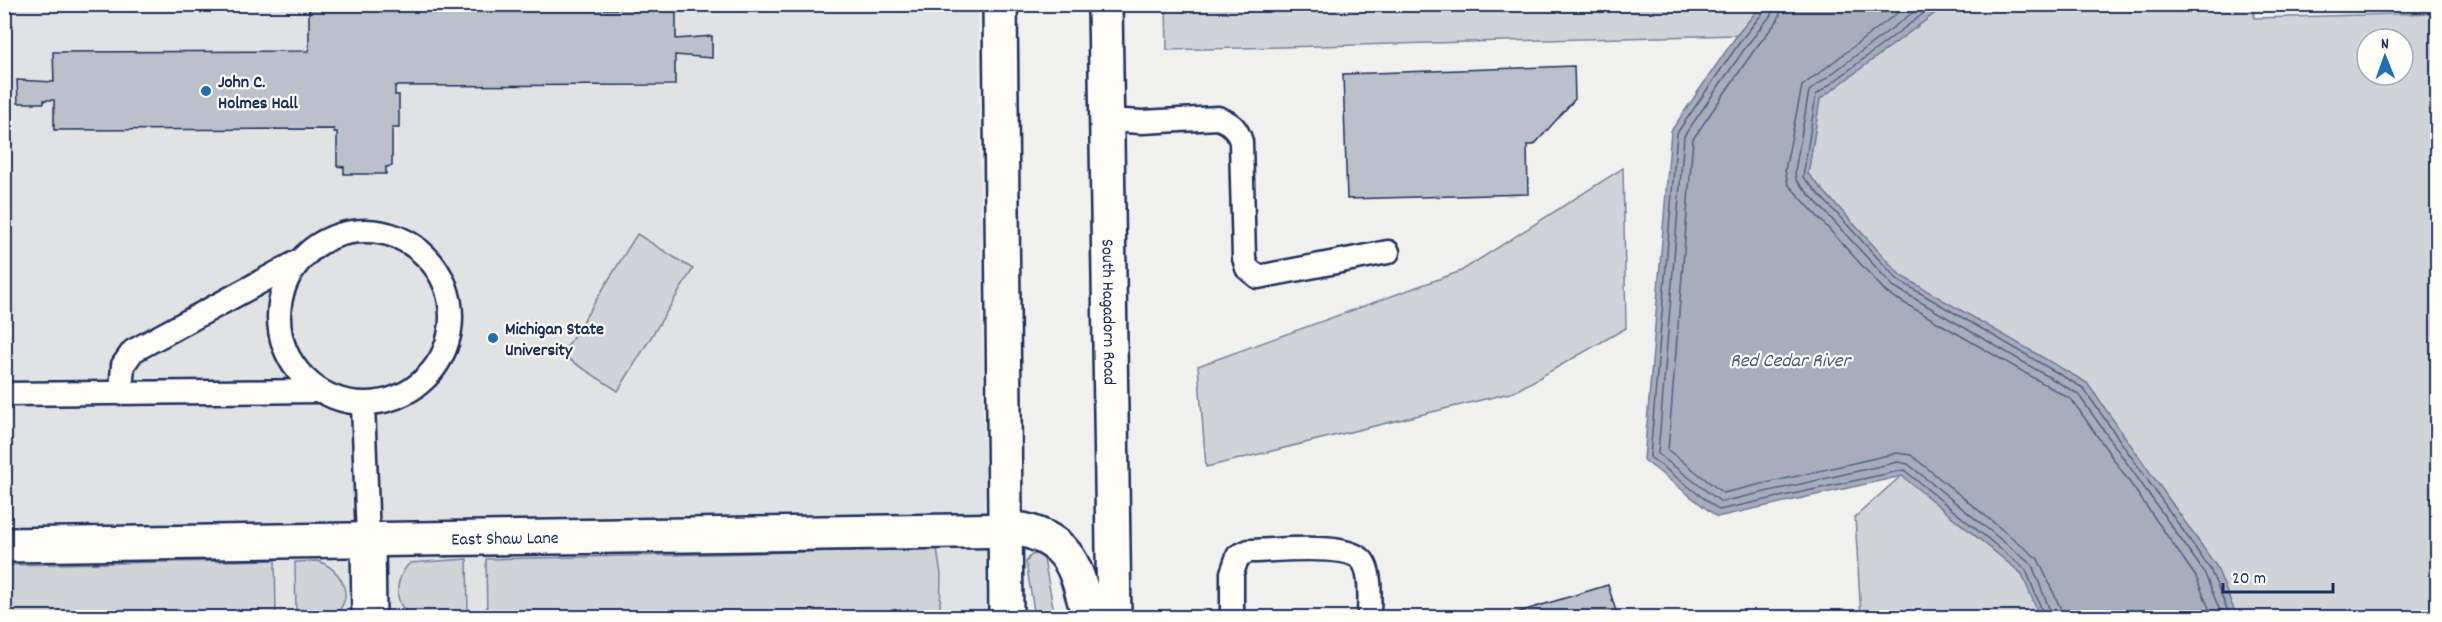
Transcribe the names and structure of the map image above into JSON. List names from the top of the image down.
{
  "streets": {
    "street": ["South Hagadorn Road", "East Shaw Lane"]
  },
  "water": ["Red Cedar River"],
  "places": ["John C. Holmes Hall", "Michigan State University"],
  "scale_bar": "20 m",
  "north": "top"
}
